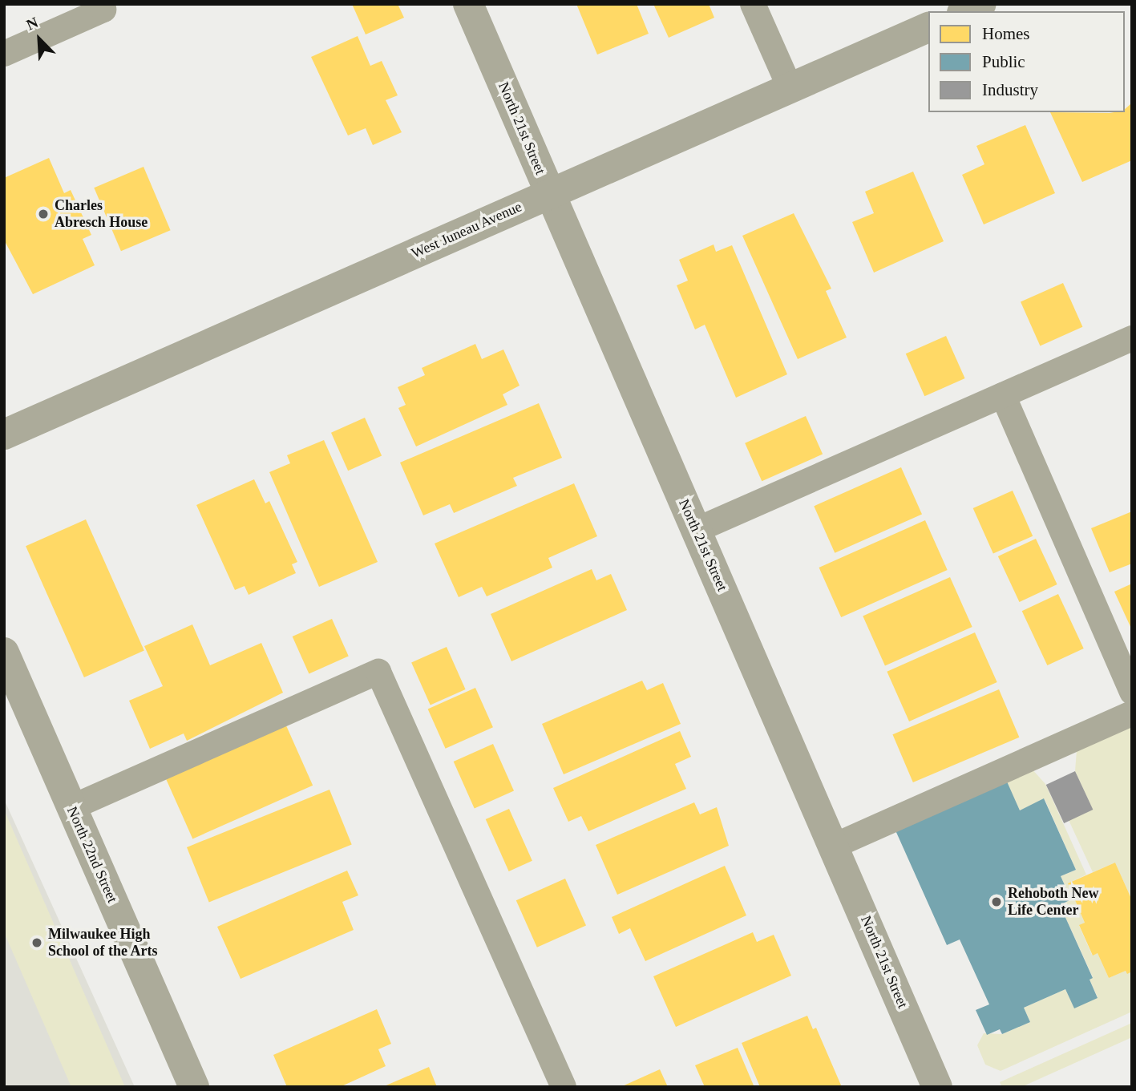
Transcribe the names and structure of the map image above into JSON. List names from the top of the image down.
{
  "streets": {
    "street": ["North 21st Street", "West Juneau Avenue", "North 22nd Street"]
  },
  "crossings": [
    ["North 21st Street", "West Juneau Avenue"]
  ],
  "places": ["Charles Abresch House", "Rehoboth New Life Center", "Milwaukee High School of the Arts"],
  "legend": ["Homes", "Public", "Industry"],
  "north": "top left"
}
